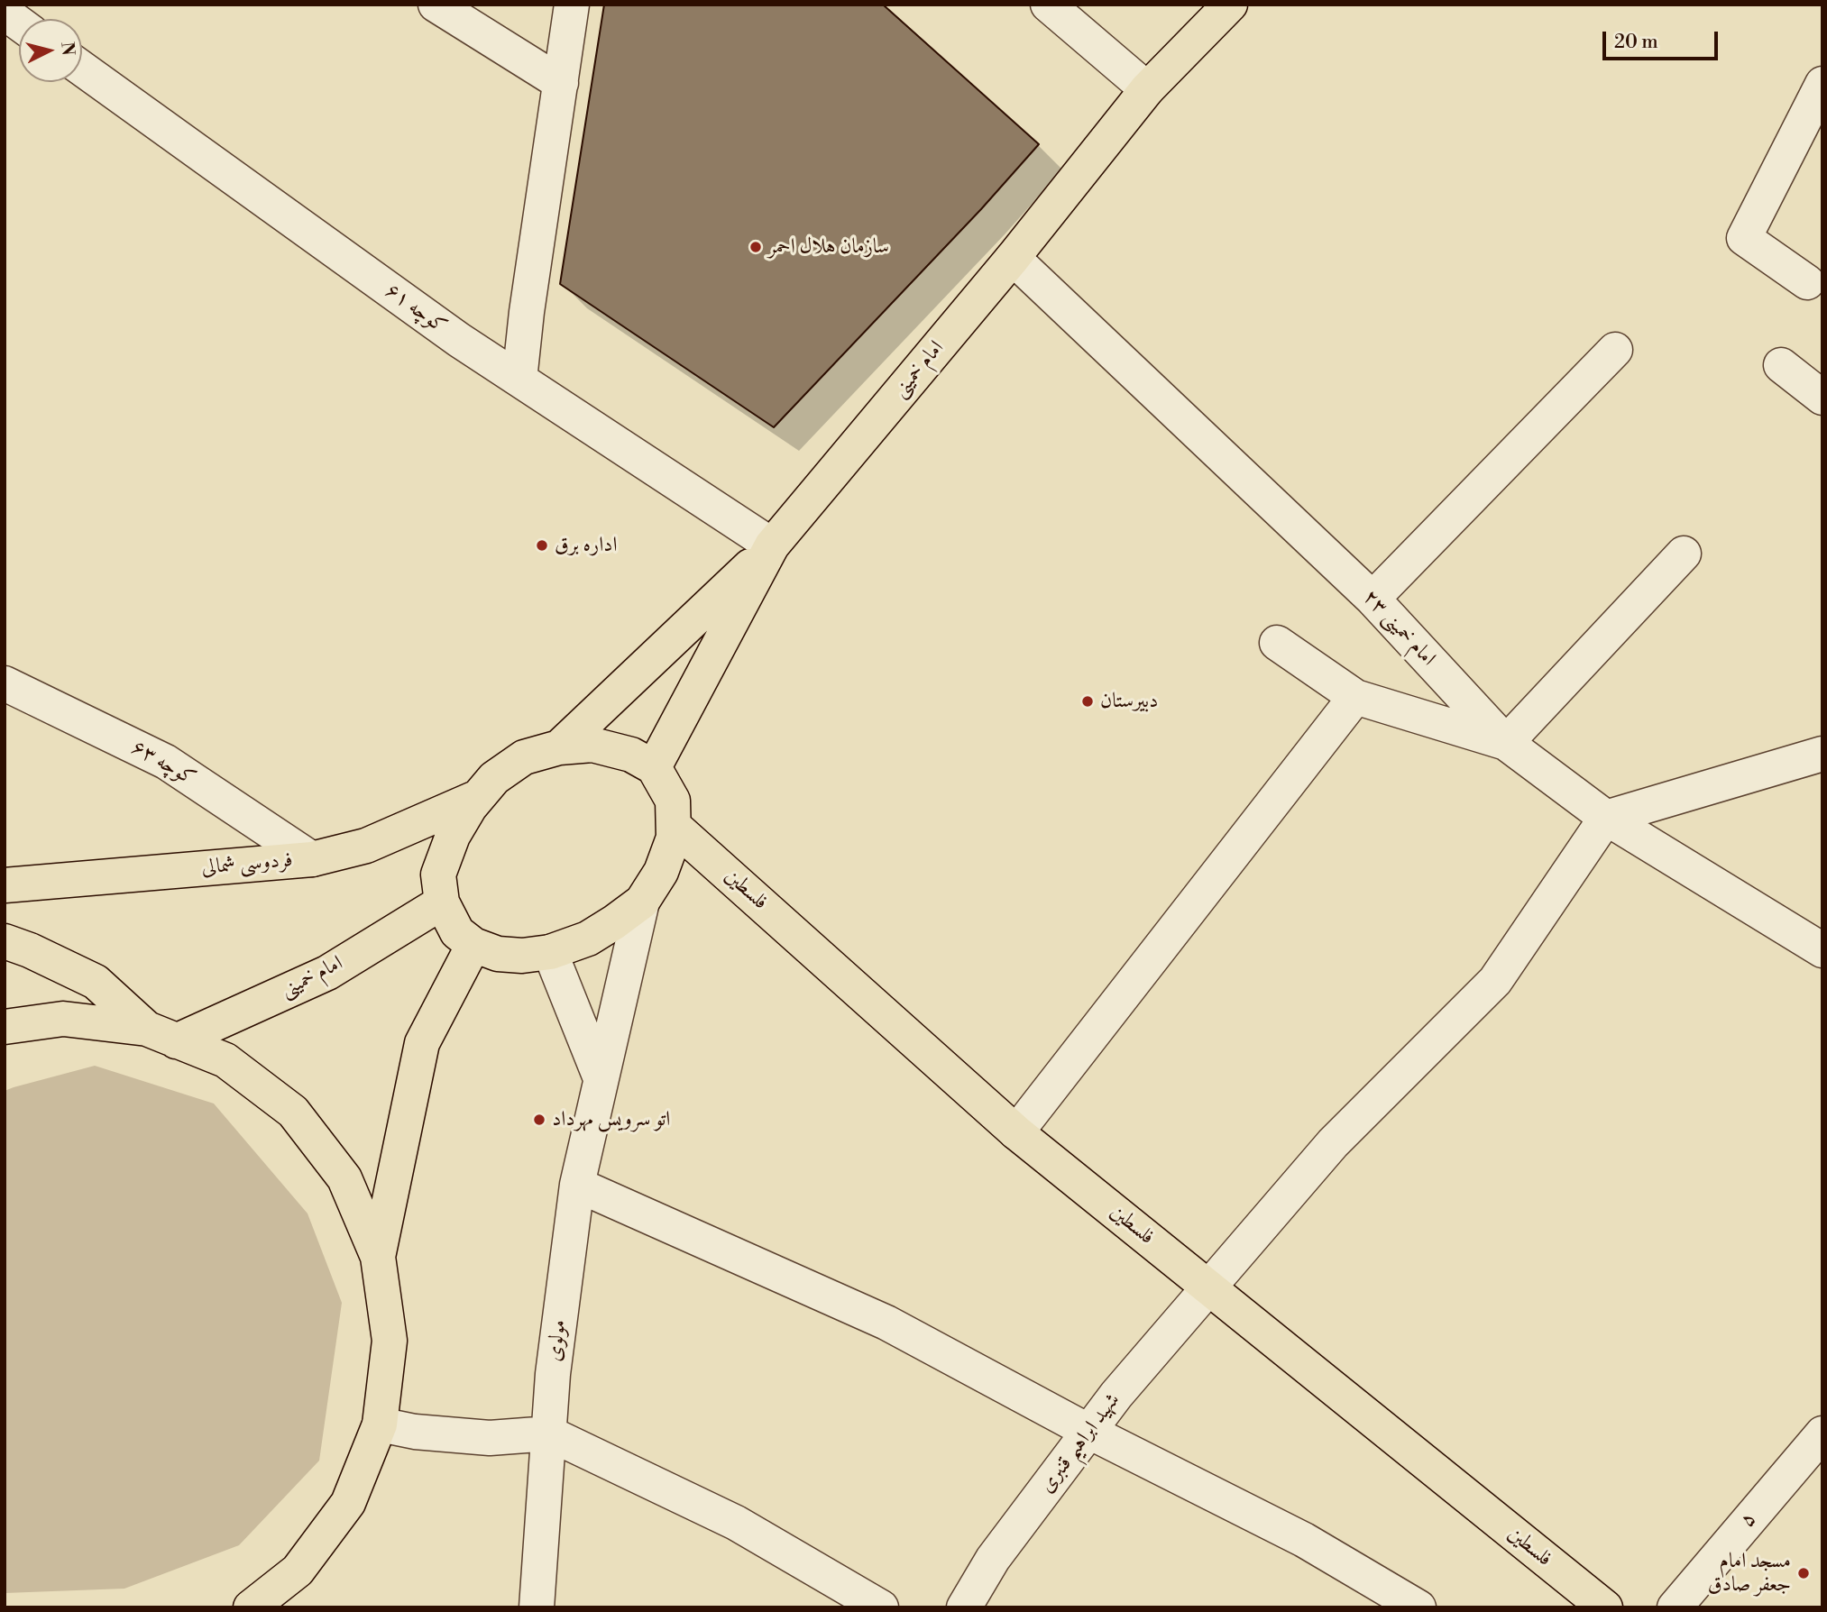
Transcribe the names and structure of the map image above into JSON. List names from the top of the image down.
{
  "streets": {
    "main road": ["امام خمینی", "فردوسی شمالی", "فلسطین"],
    "street": [
      "کوچه ۶۱",
      "امام خمینی ۲۳",
      "کوچه ۶۳",
      "مولوی",
      "شهید ابراهیم قنبری",
      "۵"
    ]
  },
  "crossings": [
    ["کوچه ۶۱", "امام خمینی"],
    ["امام خمینی", "امام خمینی ۲۳"],
    ["امام خمینی", "فردوسی شمالی"],
    ["امام خمینی", "فلسطین"],
    ["امام خمینی", "مولوی"],
    ["امام خمینی ۲۳", "شهید ابراهیم قنبری"],
    ["کوچه ۶۳", "فردوسی شمالی"],
    ["فردوسی شمالی", "فلسطین"],
    ["فردوسی شمالی", "مولوی"],
    ["فلسطین", "مولوی"],
    ["فلسطین", "شهید ابراهیم قنبری"]
  ],
  "places": [
    "سازمان هلال احمر",
    "اداره برق",
    "دبیرستان",
    "اتو سرویس مهرداد",
    "مسجد امام جعفر صادق"
  ],
  "scale_bar": "20 m",
  "north": "right"
}
